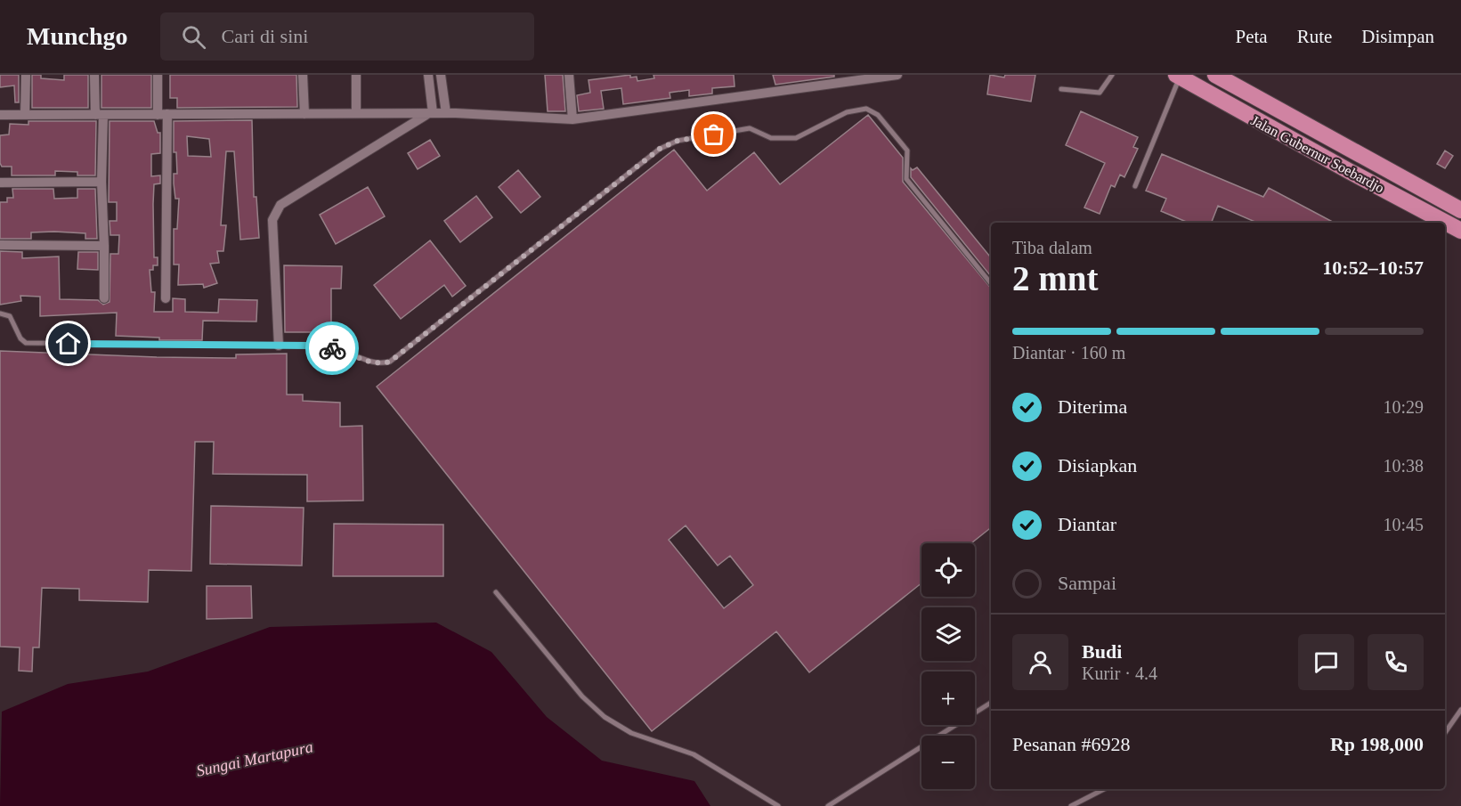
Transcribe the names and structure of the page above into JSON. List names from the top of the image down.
{
  "streets": {
    "highway": ["Jalan Gubernur Soebardjo"]
  },
  "water": ["Sungai Martapura"],
  "page": {
    "header": "Munchgo",
    "search": "Cari di sini",
    "nav": ["Peta", "Rute", "Disimpan"],
    "heading": ["2 mnt", "Tiba dalam", "10:52–10:57"],
    "panel": [
      "Budi",
      "Kurir · 4.4",
      "Pesanan #6928",
      "Rp 198,000"
    ],
    "bar": "Diantar · 160 m",
    "list": [
      ["Diterima", "10:29"],
      ["Disiapkan", "10:38"],
      ["Diantar", "10:45"],
      "Sampai"
    ],
    "map_buttons": ["+", "−"]
  }
}
